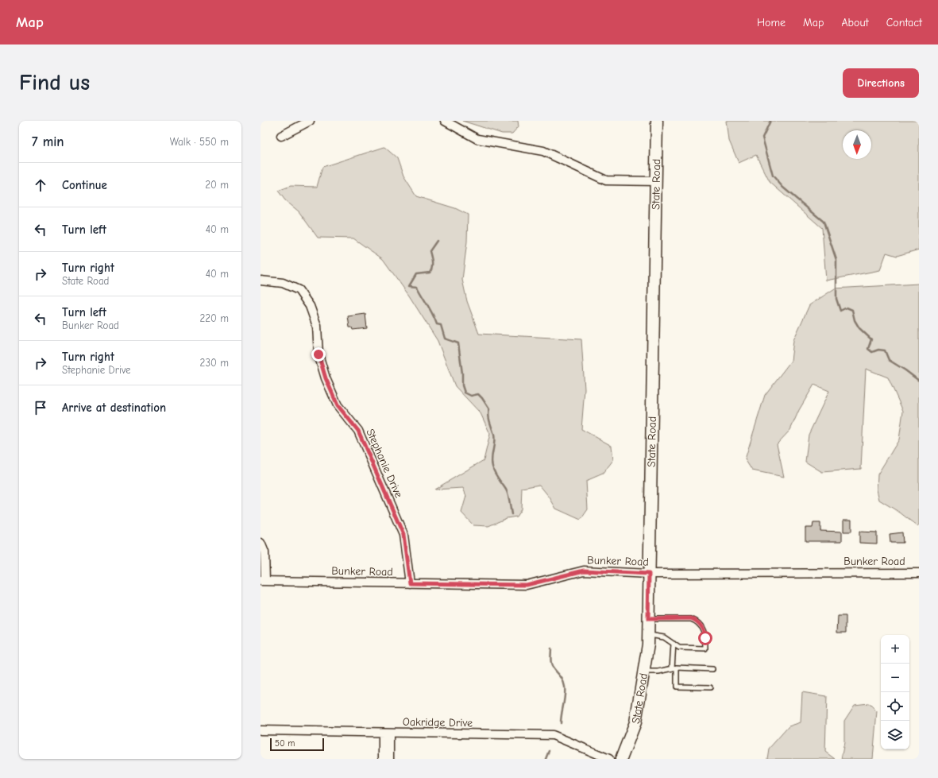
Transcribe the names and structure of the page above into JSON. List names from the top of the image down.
{
  "streets": {
    "main road": ["State Road"],
    "street": ["Stephanie Drive", "Bunker Road", "Oakridge Drive"]
  },
  "crossings": [
    ["State Road", "Bunker Road"],
    ["Stephanie Drive", "Bunker Road"]
  ],
  "scale_bar": "50 m",
  "north": "bottom",
  "page": {
    "header": "Map",
    "nav": [
      "Home",
      "Map",
      "About",
      "Contact"
    ],
    "buttons": "Directions",
    "title": "Find us",
    "heading": ["7 min", "Walk · 550 m"],
    "list": [
      ["Continue", "20 m"],
      ["Turn left", "40 m"],
      ["Turn right", "State Road", "40 m"],
      ["Turn left", "Bunker Road", "220 m"],
      ["Turn right", "Stephanie Drive", "230 m"],
      "Arrive at destination"
    ],
    "map_buttons": ["+", "−"],
    "scale": "50 m"
  }
}
